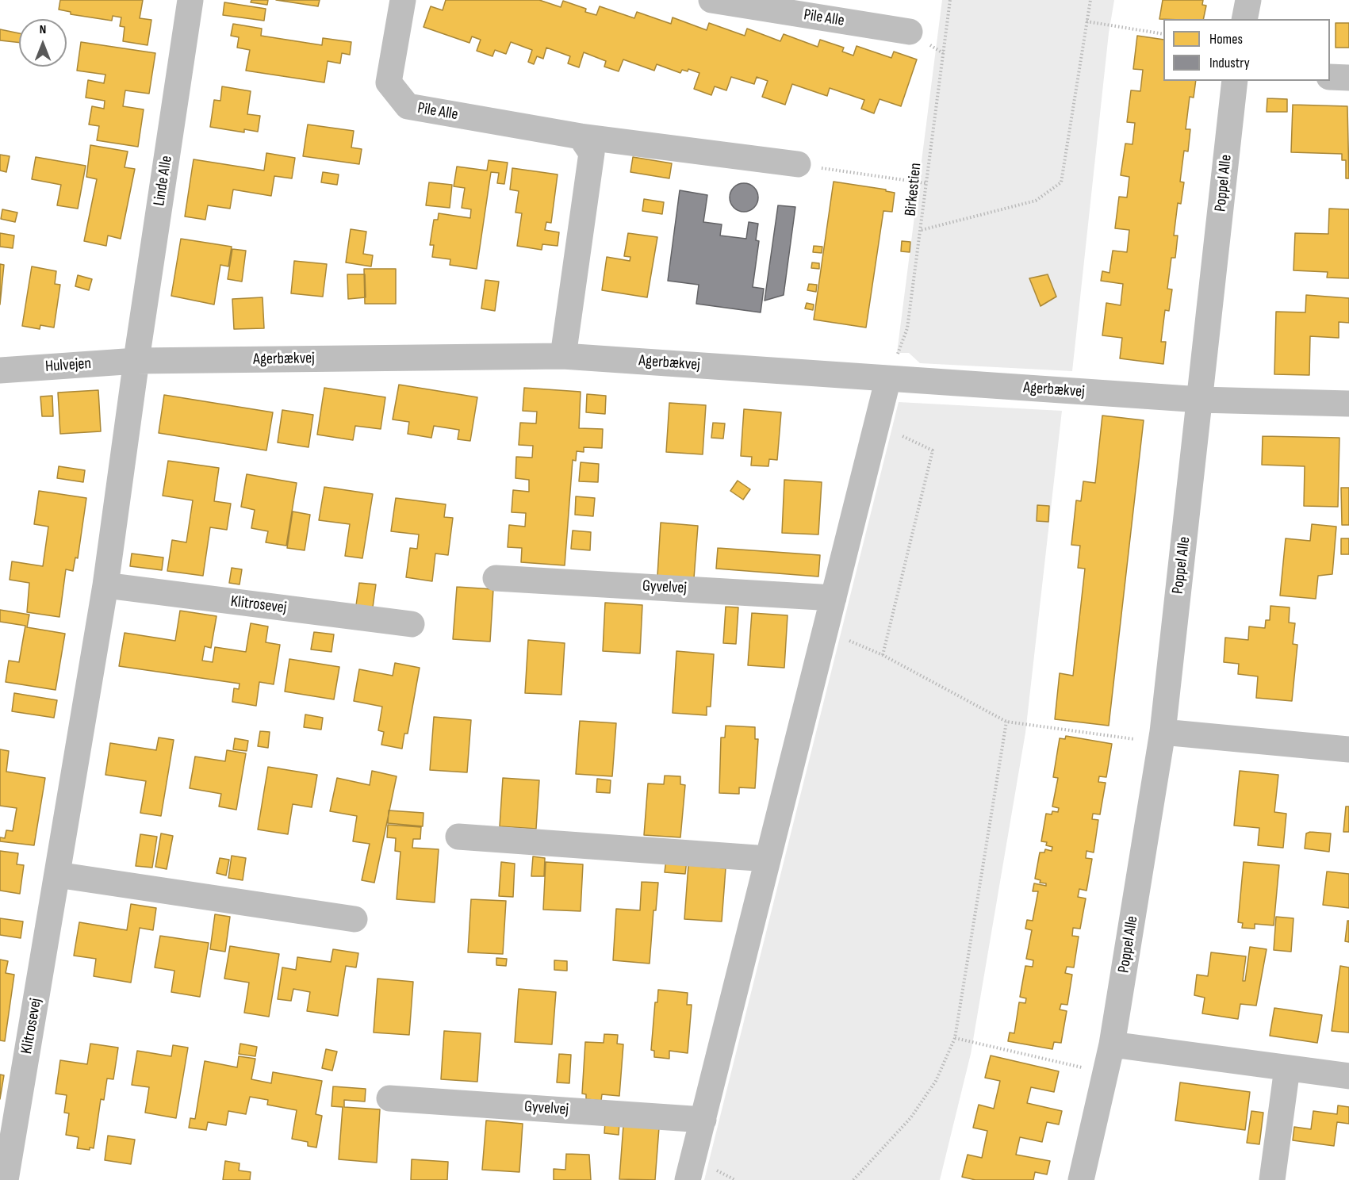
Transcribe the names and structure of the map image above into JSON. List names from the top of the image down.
{
  "streets": {
    "street": [
      "Pile Alle",
      "Linde Alle",
      "Poppel Alle",
      "Agerbækvej",
      "Hulvejen",
      "Gyvelvej",
      "Klitrosevej"
    ],
    "path": ["Birkestien"]
  },
  "crossings": [
    ["Linde Alle", "Agerbækvej"],
    ["Linde Alle", "Hulvejen"],
    ["Linde Alle", "Klitrosevej"],
    ["Poppel Alle", "Agerbækvej"],
    ["Birkestien", "Agerbækvej"],
    ["Agerbækvej", "Hulvejen"],
    ["Agerbækvej", "Klitrosevej"],
    ["Hulvejen", "Klitrosevej"]
  ],
  "legend": ["Homes", "Industry"],
  "north": "top"
}
